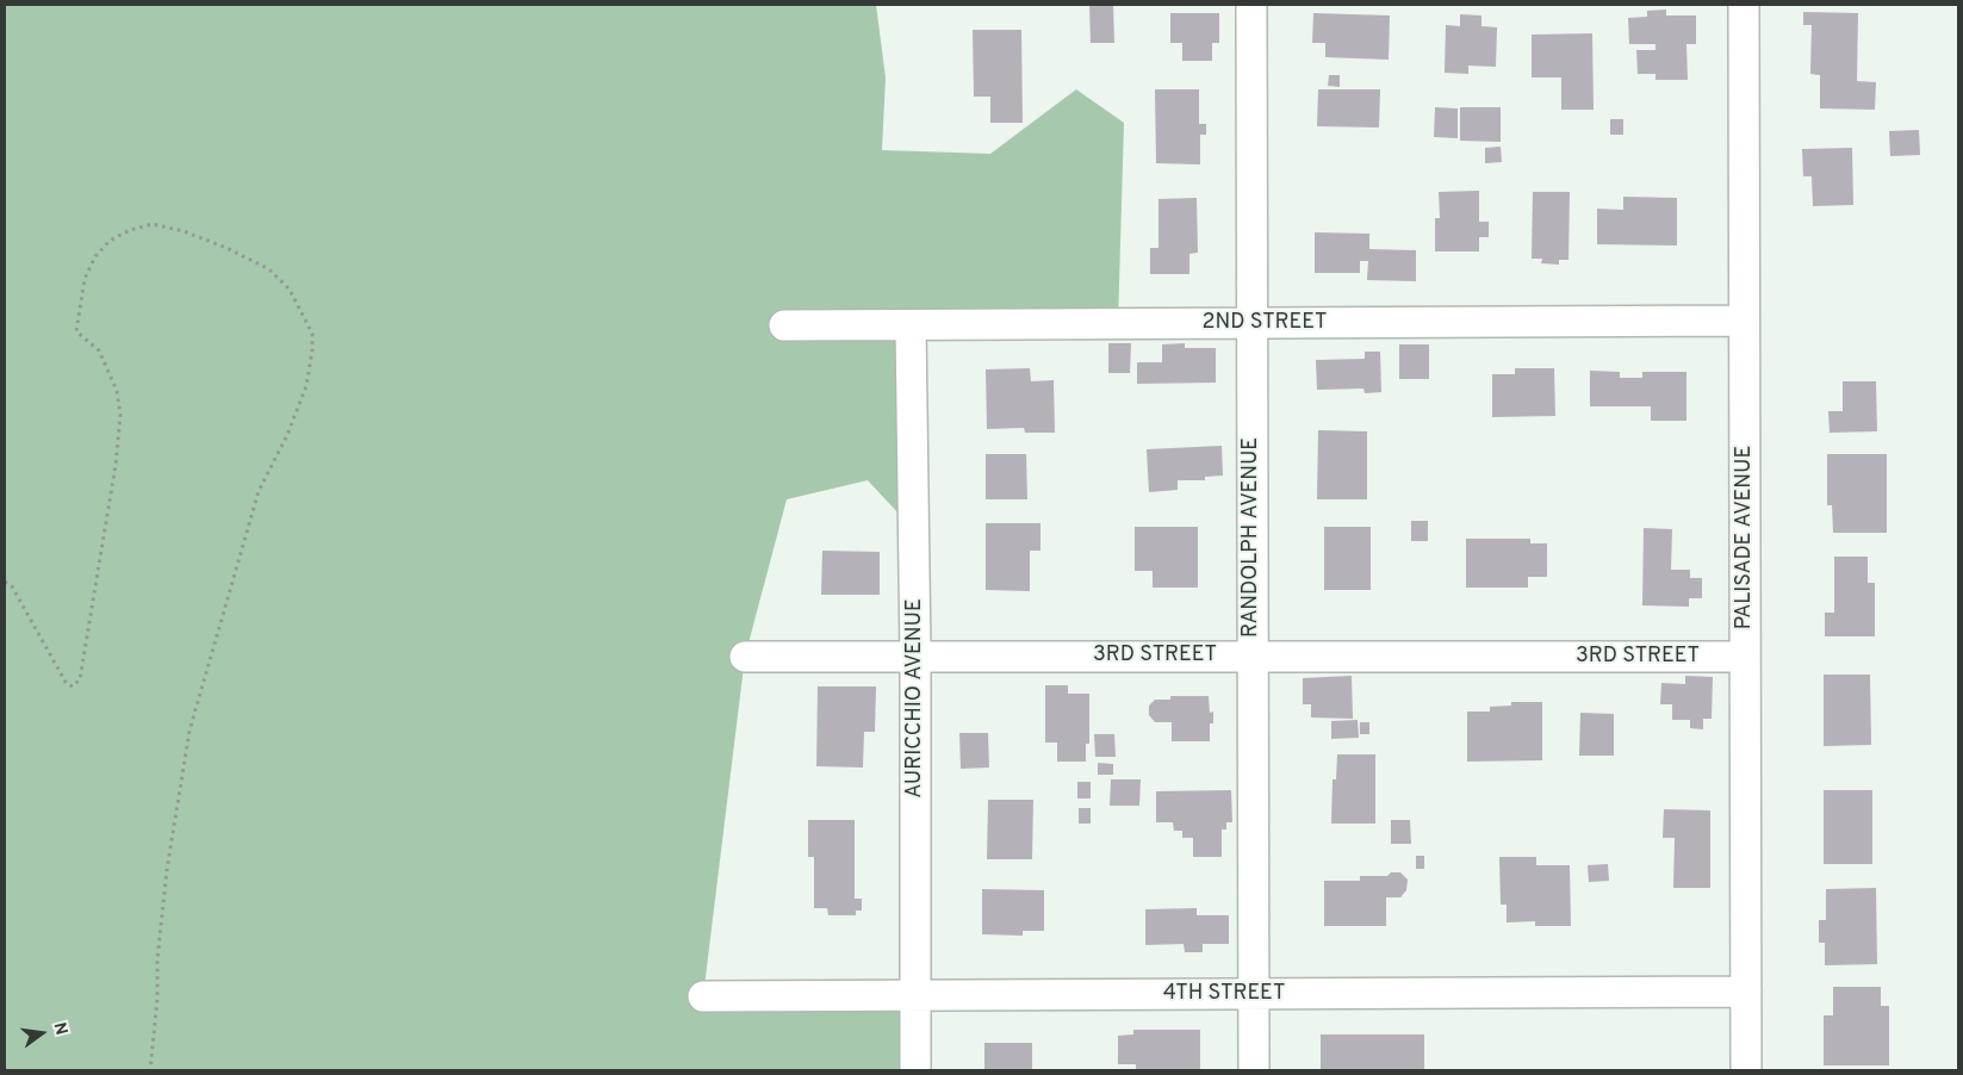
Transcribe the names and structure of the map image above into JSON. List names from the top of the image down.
{
  "streets": {
    "street": [
      "2ND STREET",
      "RANDOLPH AVENUE",
      "PALISADE AVENUE",
      "3RD STREET",
      "AURICCHIO AVENUE",
      "4TH STREET"
    ]
  },
  "crossings": [
    ["2ND STREET", "RANDOLPH AVENUE"],
    ["2ND STREET", "PALISADE AVENUE"],
    ["2ND STREET", "AURICCHIO AVENUE"],
    ["RANDOLPH AVENUE", "3RD STREET"],
    ["RANDOLPH AVENUE", "4TH STREET"],
    ["PALISADE AVENUE", "3RD STREET"],
    ["PALISADE AVENUE", "4TH STREET"],
    ["3RD STREET", "AURICCHIO AVENUE"],
    ["AURICCHIO AVENUE", "4TH STREET"]
  ],
  "north": "right"
}
